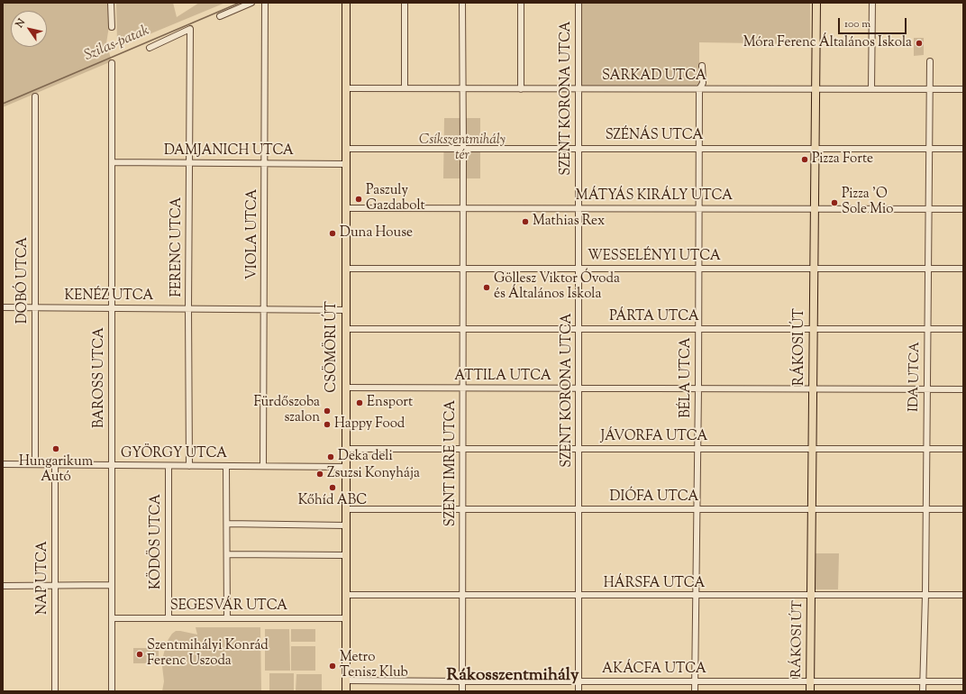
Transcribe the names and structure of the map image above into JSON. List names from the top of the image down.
{
  "streets": {
    "main road": ["CSÖMÖRI ÚT", "RÁKOSI ÚT"],
    "street": [
      "SARKAD UTCA",
      "SZENT KORONA UTCA",
      "SZÉNÁS UTCA",
      "DAMJANICH UTCA",
      "MÁTYÁS KIRÁLY UTCA",
      "VIOLA UTCA",
      "FERENC UTCA",
      "WESSELÉNYI UTCA",
      "DOBÓ UTCA",
      "KENÉZ UTCA",
      "PÁRTA UTCA",
      "ATTILA UTCA",
      "IDA UTCA",
      "BAROSS UTCA",
      "BÉLA UTCA",
      "JÁVORFA UTCA",
      "GYÖRGY UTCA",
      "SZENT IMRE UTCA",
      "DIÓFA UTCA",
      "KÖDÖS UTCA",
      "NAP UTCA",
      "HÁRSFA UTCA",
      "SEGESVÁR UTCA",
      "AKÁCFA UTCA"
    ]
  },
  "crossings": [
    ["SARKAD UTCA", "SZENT KORONA UTCA"],
    ["SARKAD UTCA", "CSÖMÖRI ÚT"],
    ["SARKAD UTCA", "RÁKOSI ÚT"],
    ["SARKAD UTCA", "IDA UTCA"],
    ["SARKAD UTCA", "BÉLA UTCA"],
    ["SZENT KORONA UTCA", "SZÉNÁS UTCA"],
    ["SZENT KORONA UTCA", "MÁTYÁS KIRÁLY UTCA"],
    ["SZENT KORONA UTCA", "WESSELÉNYI UTCA"],
    ["SZENT KORONA UTCA", "PÁRTA UTCA"],
    ["SZENT KORONA UTCA", "ATTILA UTCA"],
    ["SZENT KORONA UTCA", "JÁVORFA UTCA"],
    ["SZENT KORONA UTCA", "DIÓFA UTCA"],
    ["SZENT KORONA UTCA", "HÁRSFA UTCA"],
    ["SZENT KORONA UTCA", "AKÁCFA UTCA"],
    ["SZÉNÁS UTCA", "CSÖMÖRI ÚT"],
    ["SZÉNÁS UTCA", "RÁKOSI ÚT"],
    ["SZÉNÁS UTCA", "IDA UTCA"],
    ["SZÉNÁS UTCA", "BÉLA UTCA"],
    ["SZÉNÁS UTCA", "SZENT IMRE UTCA"],
    ["DAMJANICH UTCA", "VIOLA UTCA"],
    ["DAMJANICH UTCA", "FERENC UTCA"],
    ["DAMJANICH UTCA", "CSÖMÖRI ÚT"],
    ["DAMJANICH UTCA", "BAROSS UTCA"],
    ["MÁTYÁS KIRÁLY UTCA", "CSÖMÖRI ÚT"],
    ["MÁTYÁS KIRÁLY UTCA", "RÁKOSI ÚT"],
    ["MÁTYÁS KIRÁLY UTCA", "IDA UTCA"],
    ["MÁTYÁS KIRÁLY UTCA", "BÉLA UTCA"],
    ["MÁTYÁS KIRÁLY UTCA", "SZENT IMRE UTCA"],
    ["VIOLA UTCA", "KENÉZ UTCA"],
    ["VIOLA UTCA", "GYÖRGY UTCA"],
    ["FERENC UTCA", "KENÉZ UTCA"],
    ["FERENC UTCA", "GYÖRGY UTCA"],
    ["WESSELÉNYI UTCA", "CSÖMÖRI ÚT"],
    ["WESSELÉNYI UTCA", "RÁKOSI ÚT"],
    ["WESSELÉNYI UTCA", "IDA UTCA"],
    ["WESSELÉNYI UTCA", "BÉLA UTCA"],
    ["WESSELÉNYI UTCA", "SZENT IMRE UTCA"],
    ["DOBÓ UTCA", "KENÉZ UTCA"],
    ["DOBÓ UTCA", "GYÖRGY UTCA"],
    ["KENÉZ UTCA", "CSÖMÖRI ÚT"],
    ["KENÉZ UTCA", "BAROSS UTCA"],
    ["PÁRTA UTCA", "CSÖMÖRI ÚT"],
    ["PÁRTA UTCA", "RÁKOSI ÚT"],
    ["PÁRTA UTCA", "IDA UTCA"],
    ["PÁRTA UTCA", "BÉLA UTCA"],
    ["PÁRTA UTCA", "SZENT IMRE UTCA"],
    ["CSÖMÖRI ÚT", "ATTILA UTCA"],
    ["CSÖMÖRI ÚT", "JÁVORFA UTCA"],
    ["CSÖMÖRI ÚT", "GYÖRGY UTCA"],
    ["CSÖMÖRI ÚT", "DIÓFA UTCA"],
    ["CSÖMÖRI ÚT", "HÁRSFA UTCA"],
    ["CSÖMÖRI ÚT", "SEGESVÁR UTCA"],
    ["CSÖMÖRI ÚT", "AKÁCFA UTCA"],
    ["RÁKOSI ÚT", "ATTILA UTCA"],
    ["RÁKOSI ÚT", "JÁVORFA UTCA"],
    ["RÁKOSI ÚT", "DIÓFA UTCA"],
    ["RÁKOSI ÚT", "HÁRSFA UTCA"],
    ["RÁKOSI ÚT", "AKÁCFA UTCA"],
    ["ATTILA UTCA", "IDA UTCA"],
    ["ATTILA UTCA", "BÉLA UTCA"],
    ["ATTILA UTCA", "SZENT IMRE UTCA"],
    ["IDA UTCA", "JÁVORFA UTCA"],
    ["IDA UTCA", "DIÓFA UTCA"],
    ["IDA UTCA", "HÁRSFA UTCA"],
    ["IDA UTCA", "AKÁCFA UTCA"],
    ["BAROSS UTCA", "GYÖRGY UTCA"],
    ["BAROSS UTCA", "SEGESVÁR UTCA"],
    ["BÉLA UTCA", "JÁVORFA UTCA"],
    ["BÉLA UTCA", "DIÓFA UTCA"],
    ["BÉLA UTCA", "HÁRSFA UTCA"],
    ["BÉLA UTCA", "AKÁCFA UTCA"],
    ["JÁVORFA UTCA", "SZENT IMRE UTCA"],
    ["GYÖRGY UTCA", "KÖDÖS UTCA"],
    ["GYÖRGY UTCA", "NAP UTCA"],
    ["SZENT IMRE UTCA", "DIÓFA UTCA"],
    ["SZENT IMRE UTCA", "HÁRSFA UTCA"],
    ["SZENT IMRE UTCA", "AKÁCFA UTCA"],
    ["KÖDÖS UTCA", "SEGESVÁR UTCA"]
  ],
  "districts": ["Rákosszentmihály"],
  "water": ["Szilas-patak"],
  "parks": ["Csíkszentmihály tér"],
  "places": [
    "Móra Ferenc Általános Iskola",
    "Pizza Forte",
    "Paszuly Gazdabolt",
    "Pizza 'O Sole Mio",
    "Mathias Rex",
    "Duna House",
    "Göllesz Viktor Óvoda és Általános Iskola",
    "Ensport",
    "Fürdőszoba szalon",
    "Happy Food",
    "Hungarikum Autó",
    "Deka deli",
    "Zsuzsi Konyhája",
    "Kőhíd ABC",
    "Szentmihályi Konrád Ferenc Uszoda",
    "Metro Tenisz Klub"
  ],
  "scale_bar": "100 m",
  "north": "top left"
}
